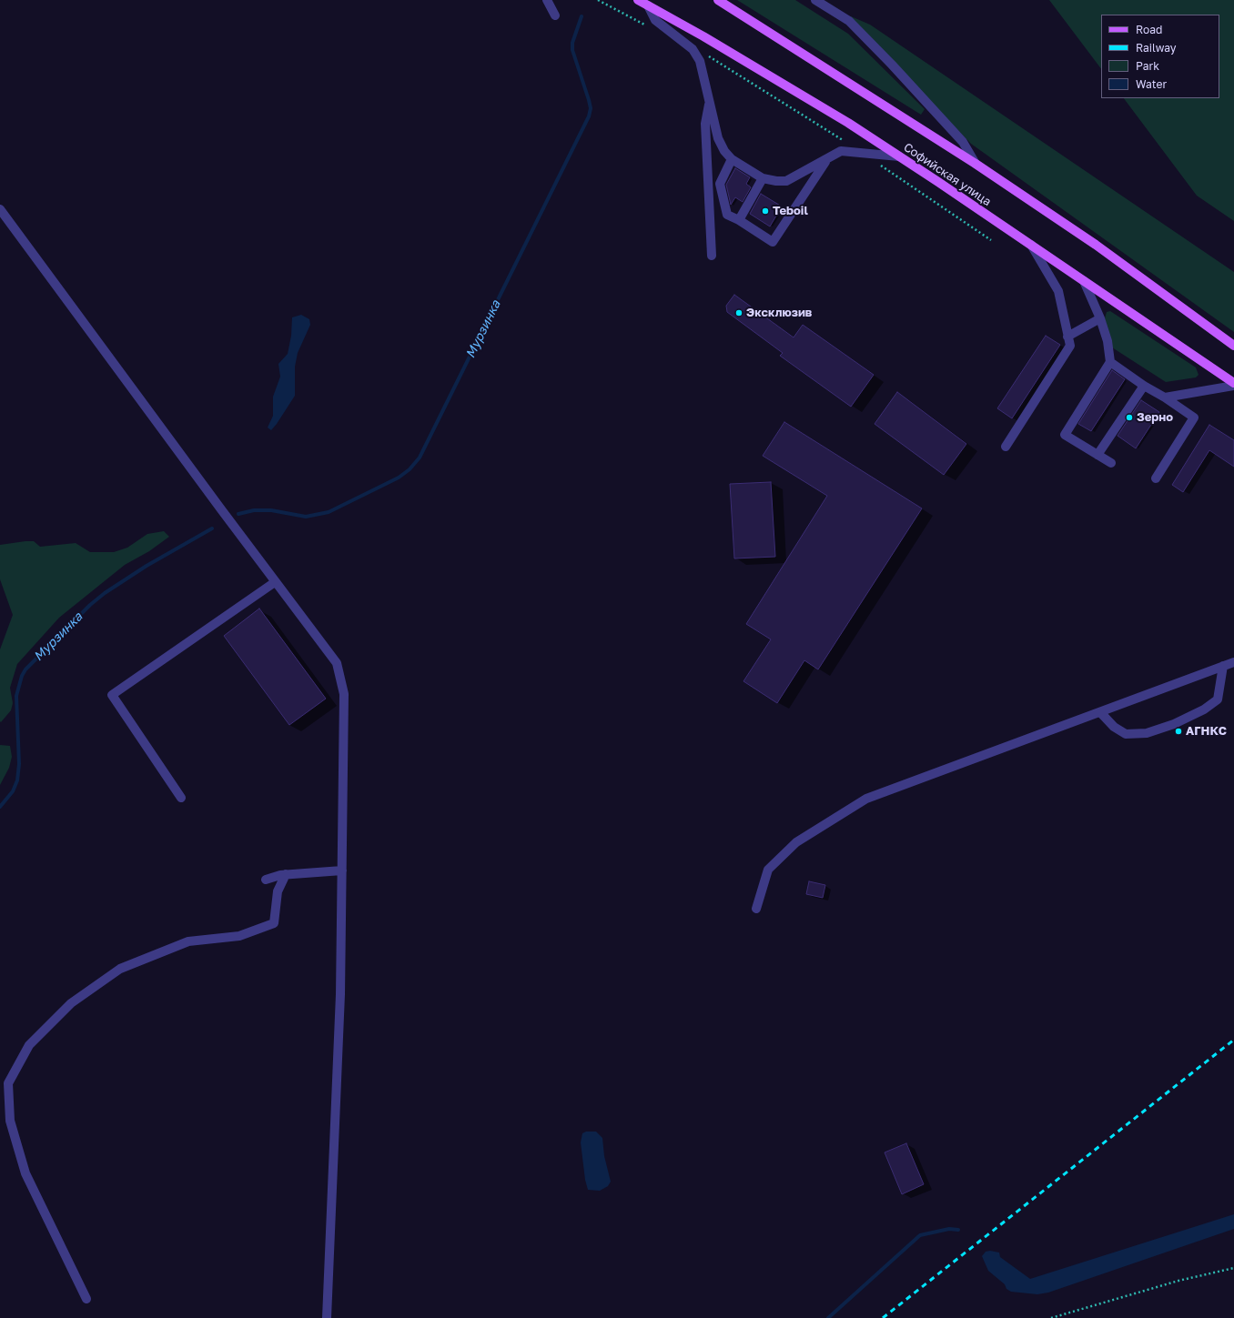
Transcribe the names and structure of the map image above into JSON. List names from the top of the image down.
{
  "streets": {
    "main road": ["Софийская улица"]
  },
  "water": ["Мурзинка"],
  "places": [
    "Teboil",
    "Эксклюзив",
    "Зерно",
    "АГНКС"
  ],
  "legend": [
    "Road",
    "Railway",
    "Park",
    "Water"
  ]
}
